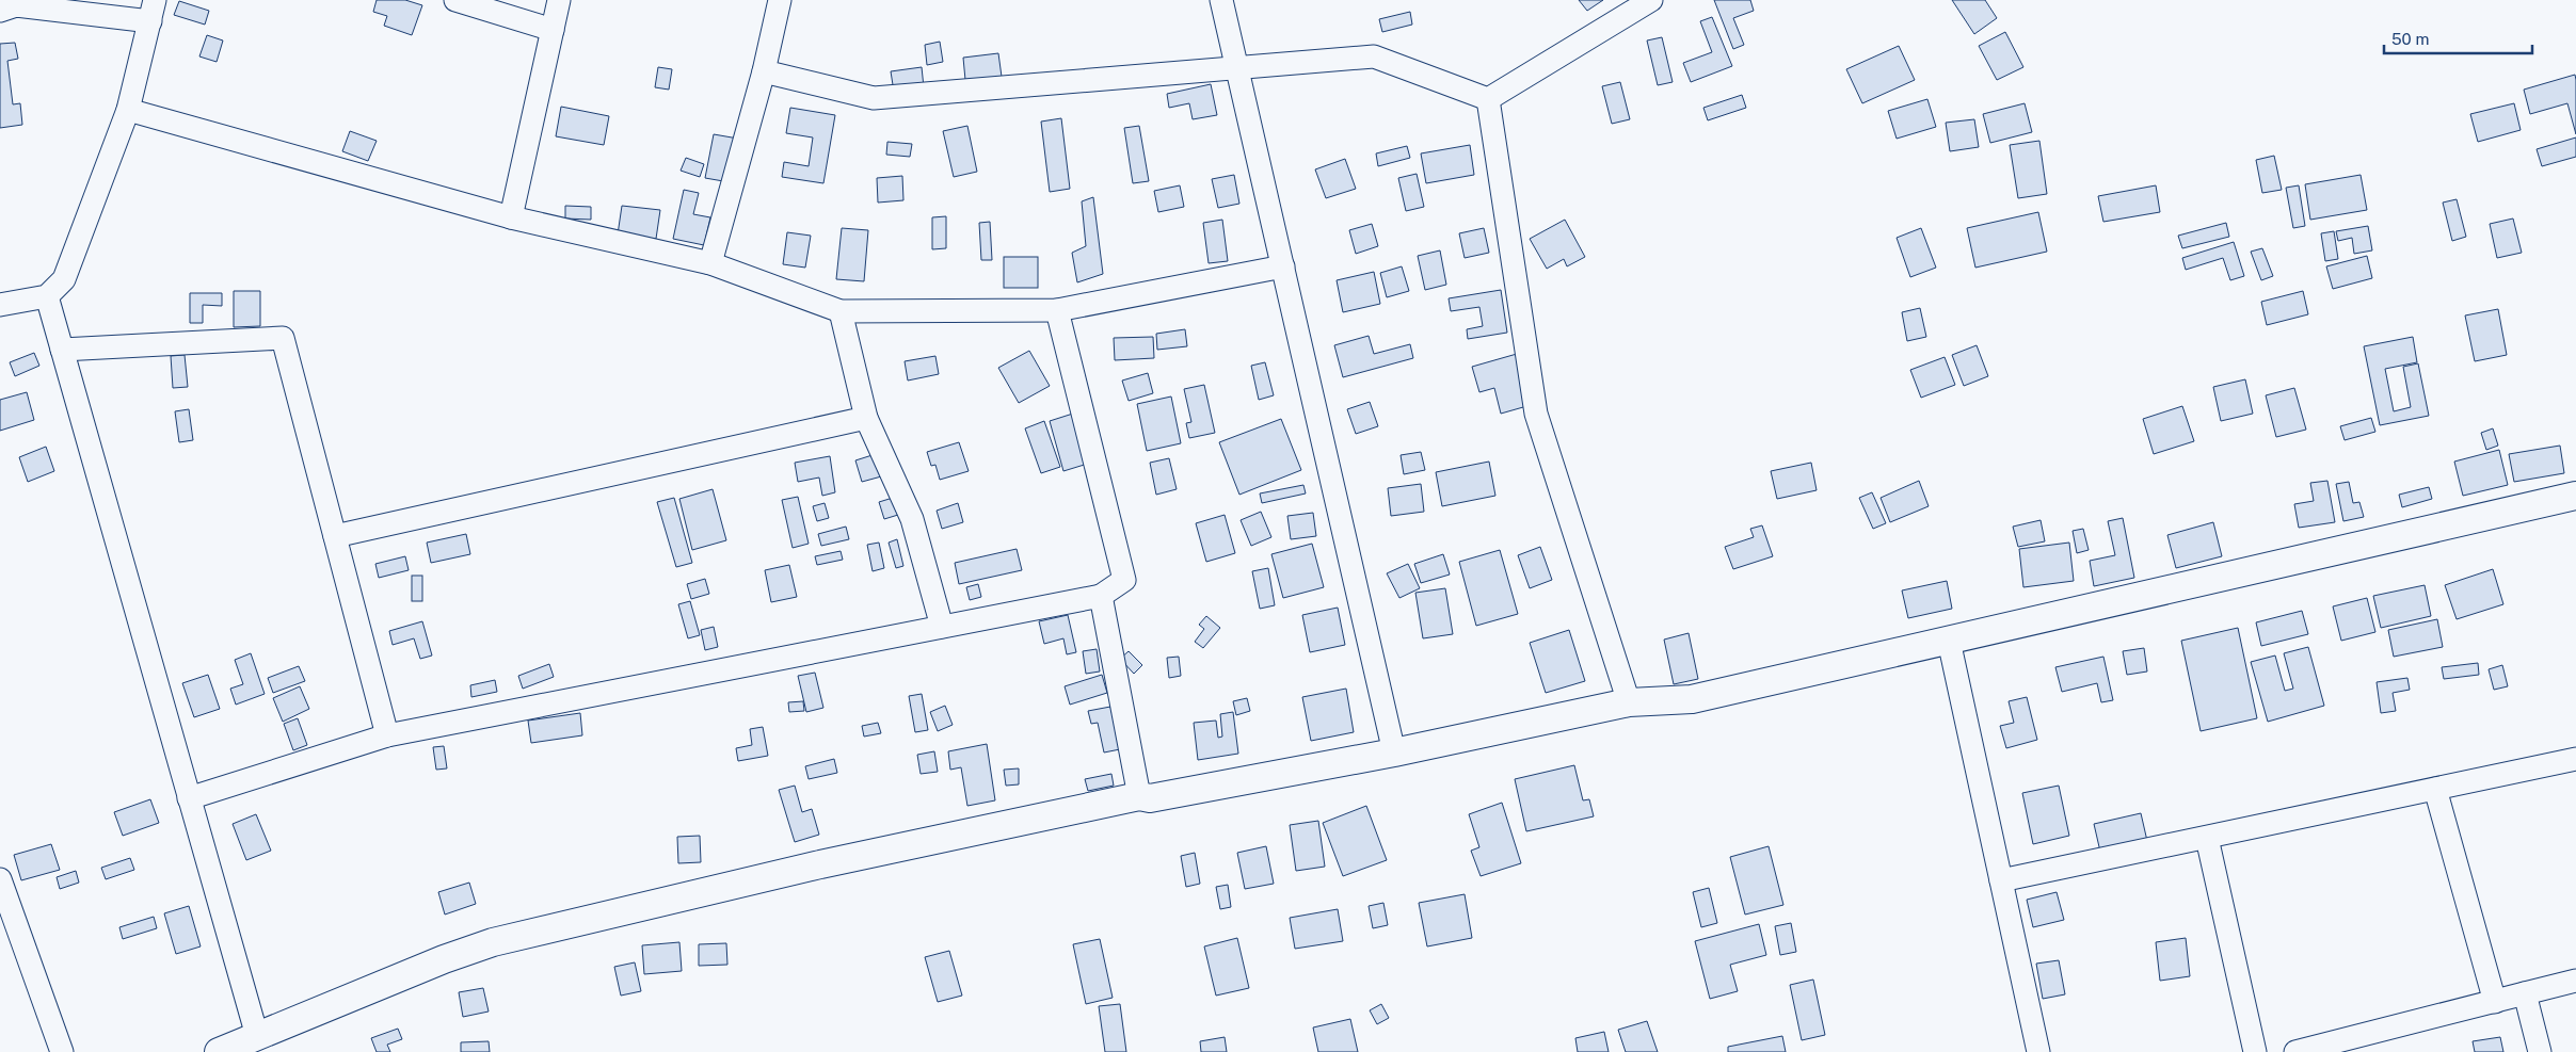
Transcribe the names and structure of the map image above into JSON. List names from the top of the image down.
{
  "scale_bar": "50 m"
}
